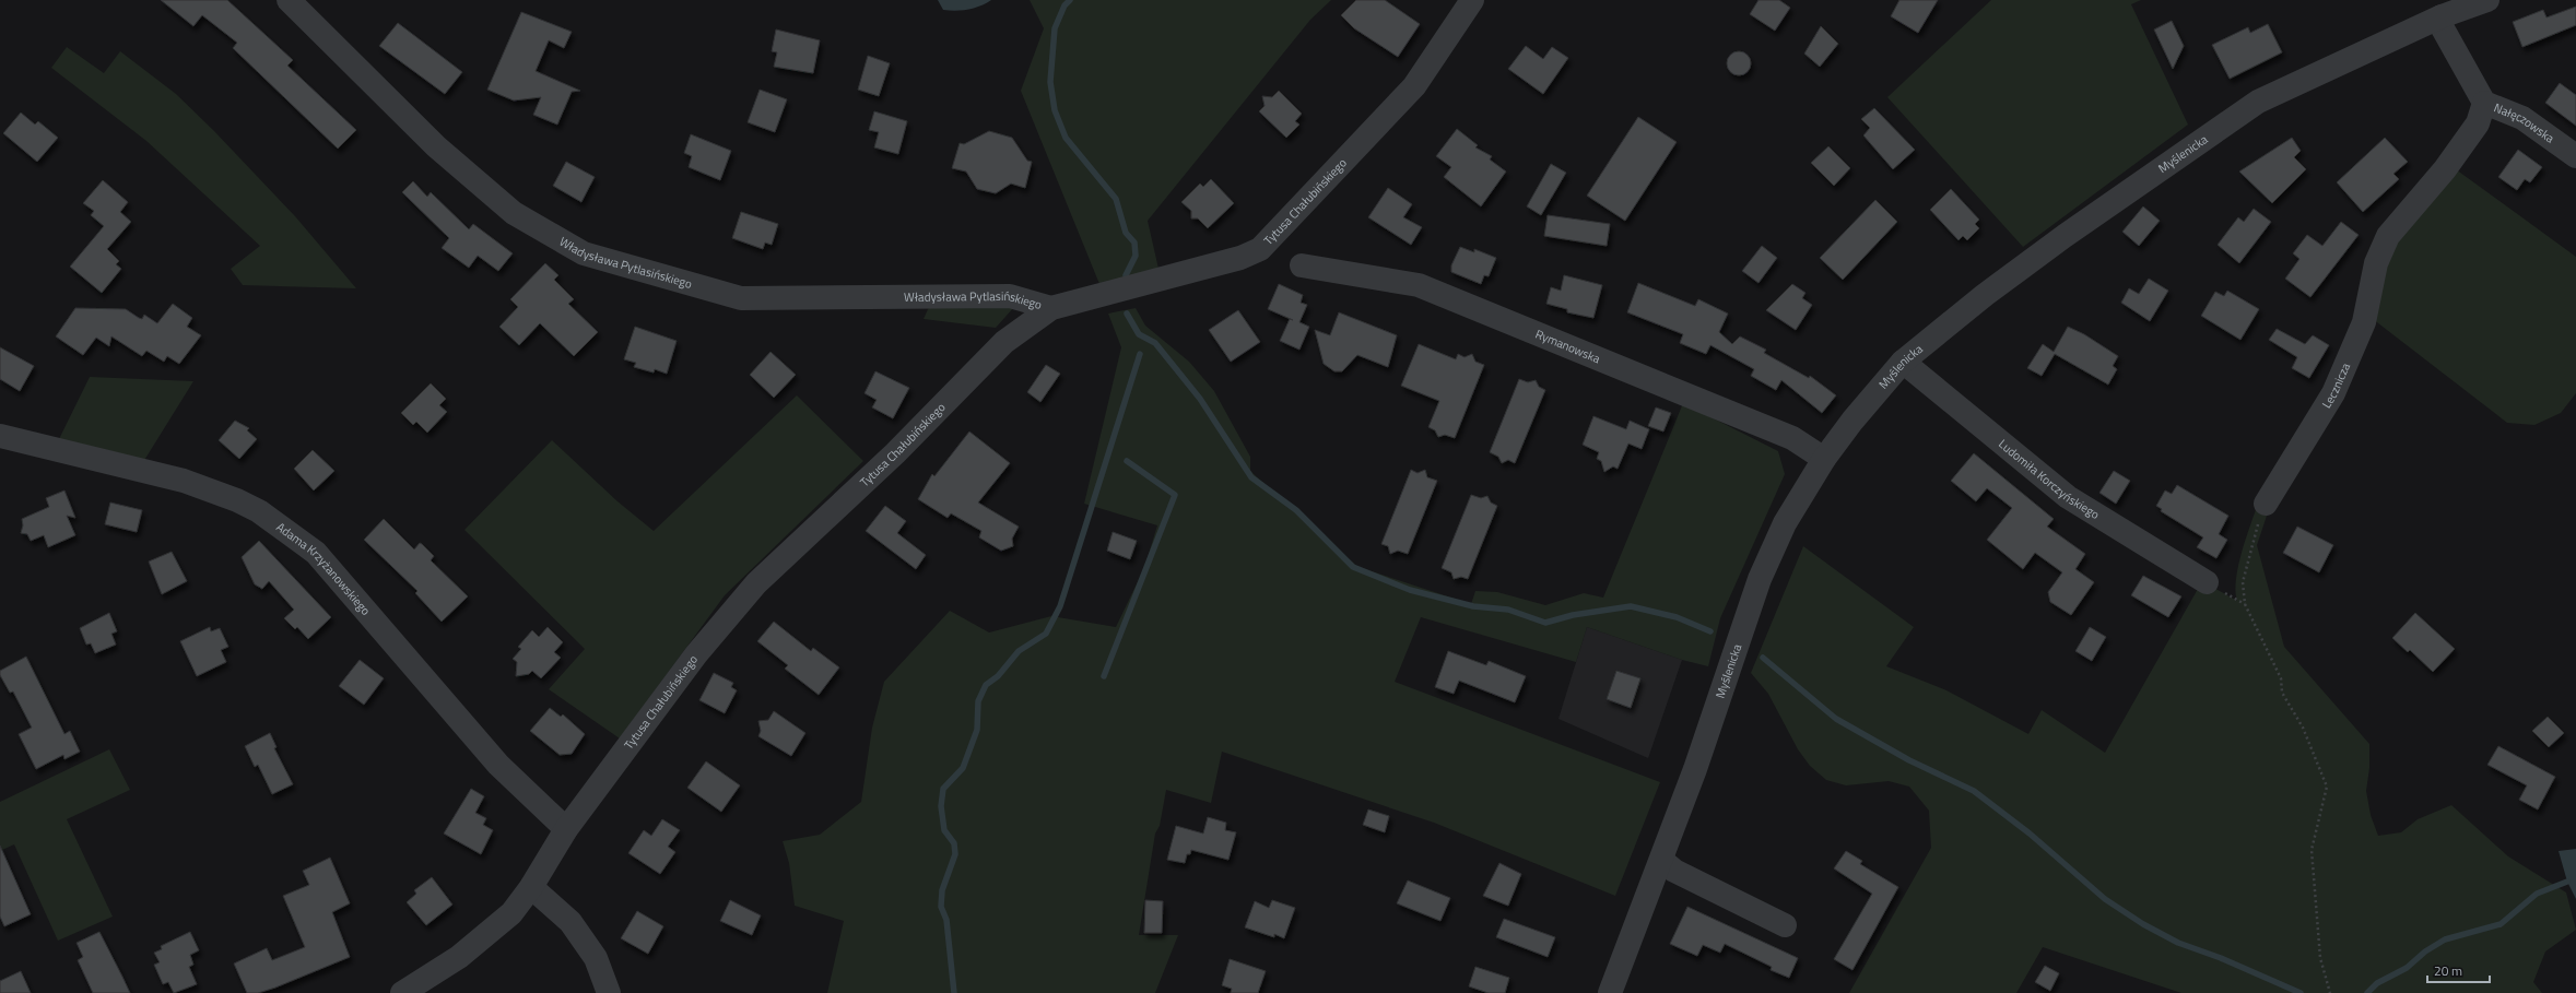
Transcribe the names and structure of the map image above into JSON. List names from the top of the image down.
{
  "streets": {
    "street": [
      "Nałęczowska",
      "Myślenicka",
      "Tytusa Chałubińskiego",
      "Władysława Pytlasińskiego",
      "Rymanowska",
      "Lecznicza",
      "Ludomiła Korczyńskiego",
      "Adama Krzyżanowskiego"
    ]
  },
  "crossings": [
    ["Nałęczowska", "Myślenicka"],
    ["Nałęczowska", "Lecznicza"],
    ["Myślenicka", "Rymanowska"],
    ["Myślenicka", "Ludomiła Korczyńskiego"],
    ["Tytusa Chałubińskiego", "Władysława Pytlasińskiego"],
    ["Tytusa Chałubińskiego", "Adama Krzyżanowskiego"]
  ],
  "scale_bar": "20 m"
}
